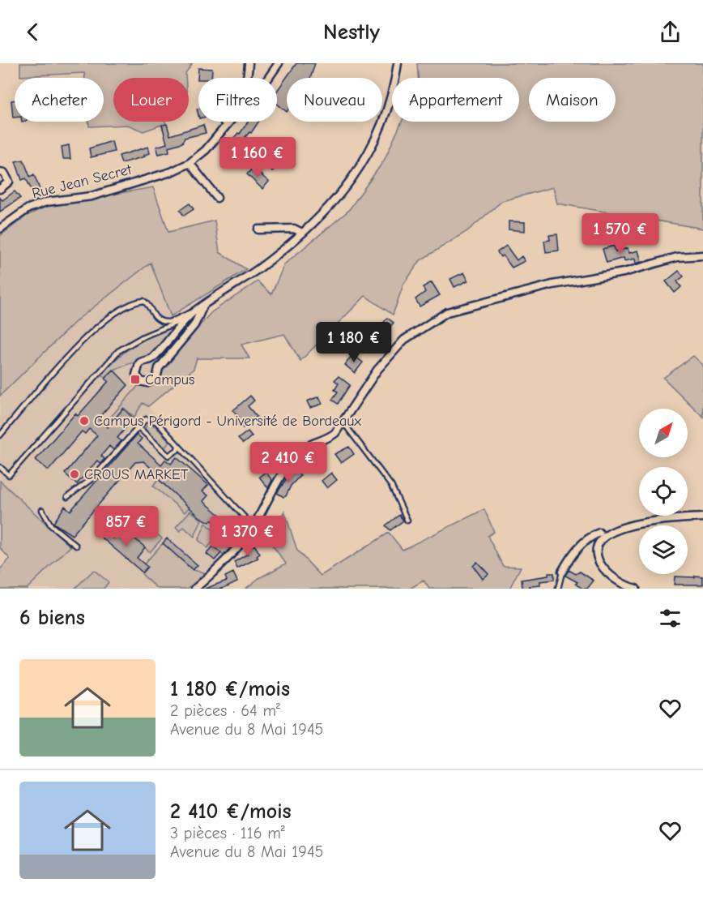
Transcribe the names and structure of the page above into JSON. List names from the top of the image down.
{
  "streets": {
    "street": ["Rue Jean Secret"]
  },
  "places": {
    "transit": ["Campus"],
    "other": ["Campus Périgord - Université de Bordeaux", "CROUS MARKET"]
  },
  "north": "top right",
  "page": {
    "header": "Nestly",
    "chip": [
      "Acheter",
      "Louer",
      "Filtres",
      "Nouveau",
      "Appartement",
      "Maison"
    ],
    "price": [
      "1 160 €",
      "1 570 €",
      "1 180 €",
      "2 410 €",
      "857 €",
      "1 370 €"
    ],
    "heading": "6 biens",
    "list": [
      {
        "name": "1 180 €/mois",
        "note": "2 pièces · 64 m² · Avenue du 8 Mai 1945"
      },
      {
        "name": "2 410 €/mois",
        "note": "3 pièces · 116 m² · Avenue du 8 Mai 1945"
      }
    ]
  }
}
